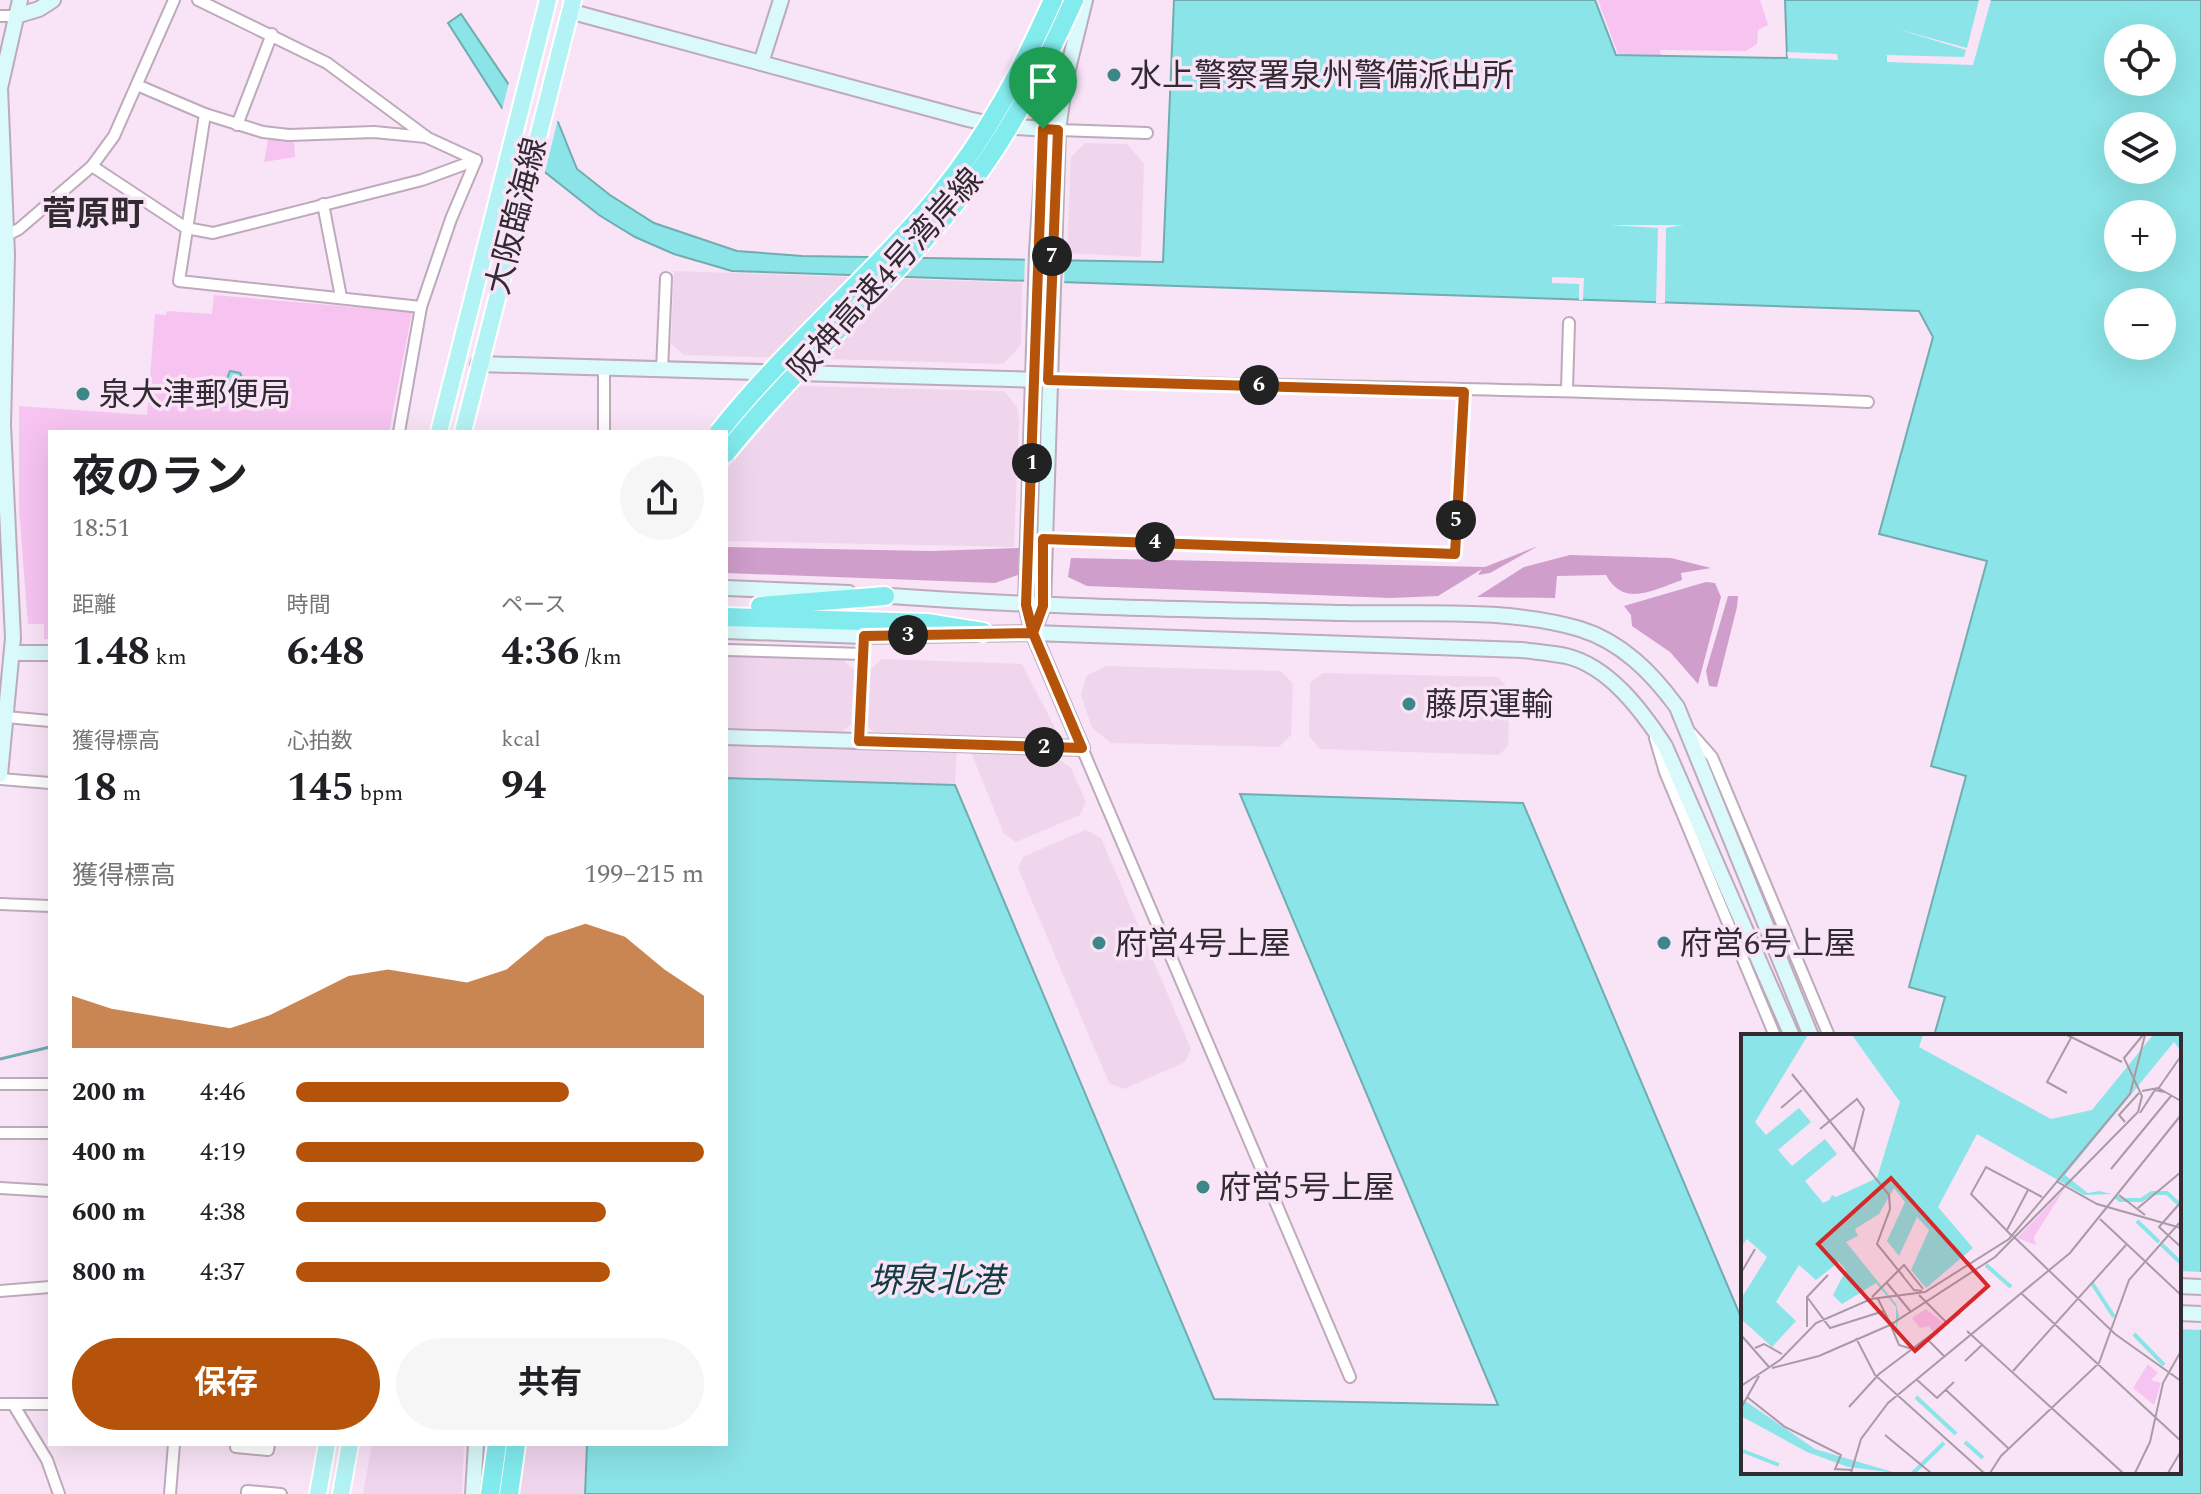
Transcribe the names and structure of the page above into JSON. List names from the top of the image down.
{
  "streets": {
    "highway": ["阪神高速4号湾岸線"],
    "main road": ["大阪臨海線"]
  },
  "districts": ["菅原町"],
  "water": ["堺泉北港"],
  "places": [
    "水上警察署泉州警備派出所",
    "泉大津郵便局",
    "藤原運輸",
    "府営4号上屋",
    "府営6号上屋",
    "府営5号上屋"
  ],
  "page": {
    "map_buttons": ["+", "−"],
    "pins": [
      "7",
      "6",
      "1",
      "5",
      "4",
      "3",
      "2"
    ],
    "heading": ["夜のラン", "18:51"],
    "stats": [
      ["距離", "1.48 km"],
      ["時間", "6:48"],
      ["ペース", "4:36 /km"],
      ["獲得標高", "18 m"],
      ["心拍数", "145 bpm"],
      ["kcal", "94"]
    ],
    "chart": ["獲得標高", "199–215 m"],
    "list": [
      {
        "name": "200 m",
        "note": "4:46"
      },
      {
        "name": "400 m",
        "note": "4:19"
      },
      {
        "name": "600 m",
        "note": "4:38"
      },
      {
        "name": "800 m",
        "note": "4:37"
      }
    ],
    "buttons": ["保存", "共有"]
  }
}
